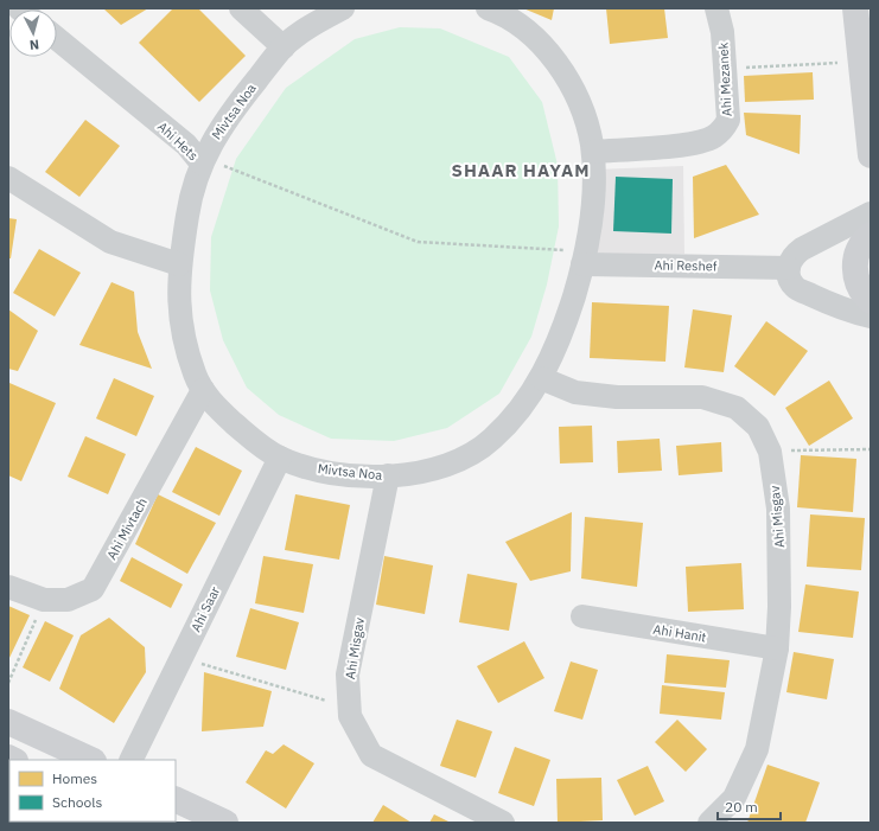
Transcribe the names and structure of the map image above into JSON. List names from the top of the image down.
{
  "streets": {
    "street": [
      "Ahi Mezanek",
      "Mivtsa Noa",
      "Ahi Hets",
      "Ahi Reshef",
      "Ahi Misgav",
      "Ahi Mivtach",
      "Ahi Saar",
      "Ahi Hanit"
    ]
  },
  "crossings": [
    ["Ahi Mezanek", "Mivtsa Noa"],
    ["Mivtsa Noa", "Ahi Hets"],
    ["Mivtsa Noa", "Ahi Reshef"],
    ["Mivtsa Noa", "Ahi Misgav"],
    ["Mivtsa Noa", "Ahi Mivtach"],
    ["Mivtsa Noa", "Ahi Saar"],
    ["Ahi Misgav", "Ahi Hanit"]
  ],
  "districts": ["SHAAR HAYAM"],
  "legend": ["Homes", "Schools"],
  "scale_bar": "20 m",
  "north": "bottom"
}
